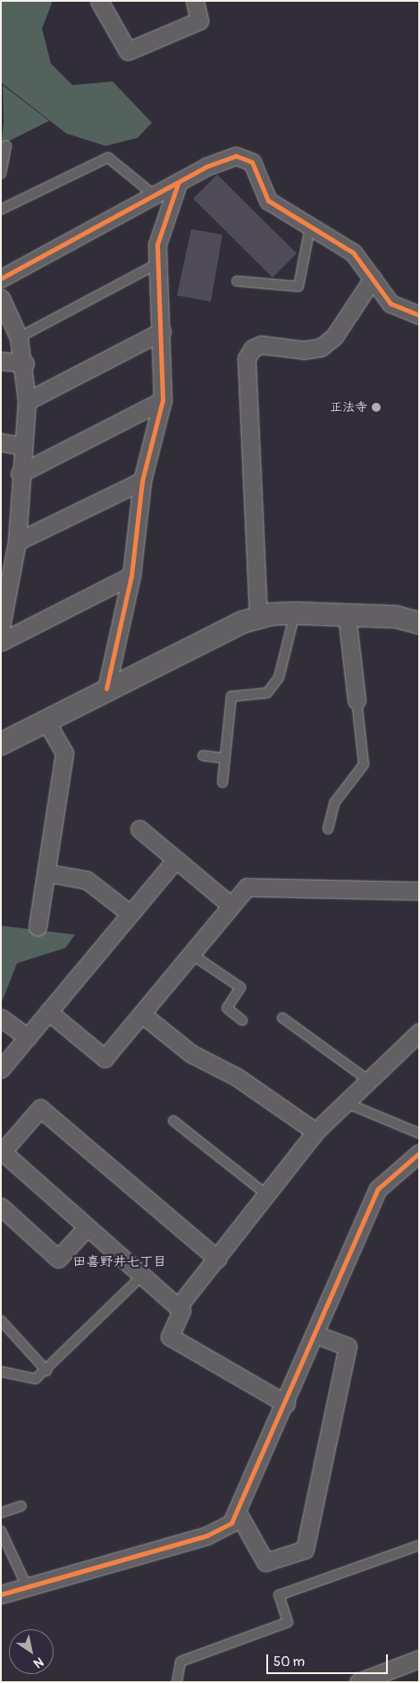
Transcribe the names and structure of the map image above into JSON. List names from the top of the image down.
{
  "districts": ["田喜野井七丁目"],
  "places": ["正法寺"],
  "scale_bar": "50 m",
  "north": "bottom right"
}
